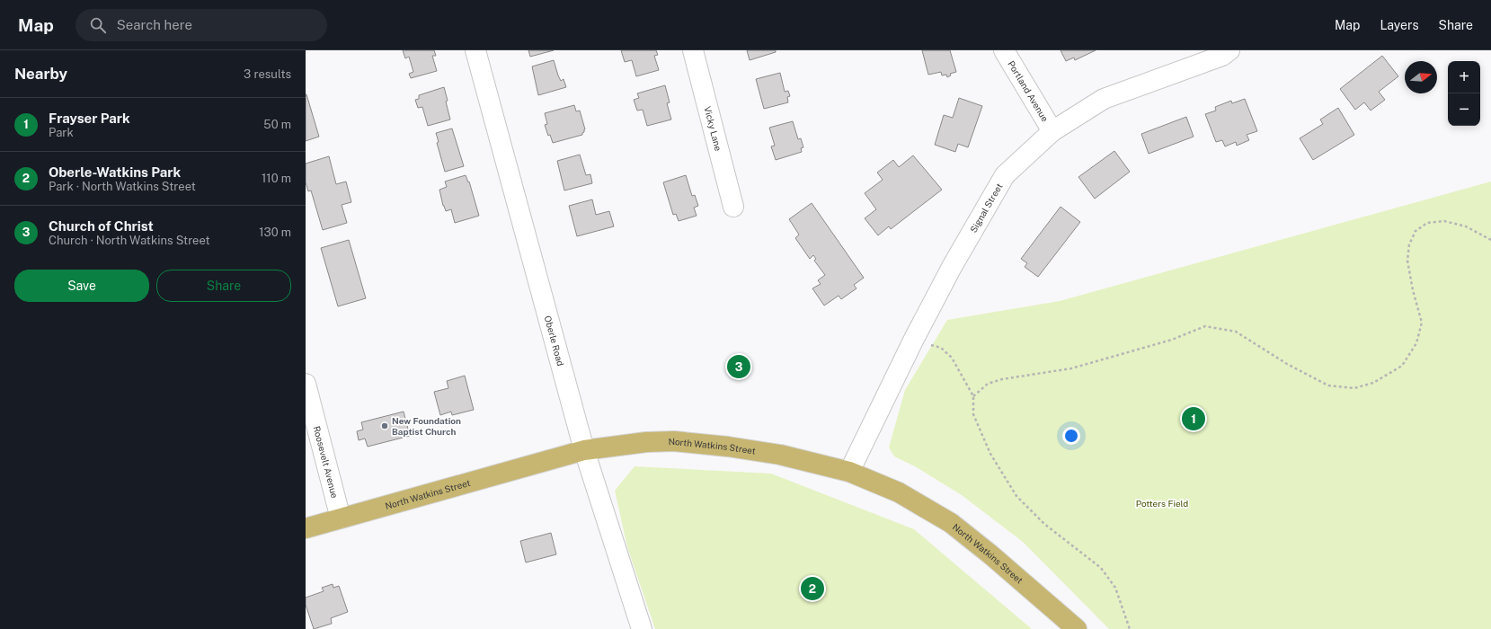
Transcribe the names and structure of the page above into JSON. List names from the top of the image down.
{
  "streets": {
    "main road": ["North Watkins Street"],
    "street": [
      "Portland Avenue",
      "Vicky Lane",
      "Signal Street",
      "Oberle Road",
      "Roosevelt Avenue"
    ]
  },
  "crossings": [
    ["Portland Avenue", "Signal Street"],
    ["Signal Street", "North Watkins Street"],
    ["Oberle Road", "North Watkins Street"],
    ["North Watkins Street", "Roosevelt Avenue"]
  ],
  "parks": ["Potters Field"],
  "places": ["New Foundation Baptist Church"],
  "north": "right",
  "page": {
    "header": "Map",
    "search": "Search here",
    "nav": ["Map", "Layers", "Share"],
    "heading": ["Nearby", "3 results"],
    "map_buttons": ["+", "−"],
    "list": [
      {
        "mark": "1",
        "name": "Frayser Park",
        "note": "Park",
        "value": "50 m"
      },
      {
        "mark": "2",
        "name": "Oberle-Watkins Park",
        "note": "Park · North Watkins Street",
        "value": "110 m"
      },
      {
        "mark": "3",
        "name": "Church of Christ",
        "note": "Church · North Watkins Street",
        "value": "130 m"
      }
    ],
    "buttons": ["Save", "Share"],
    "pins": ["3", "1", "2"]
  }
}
